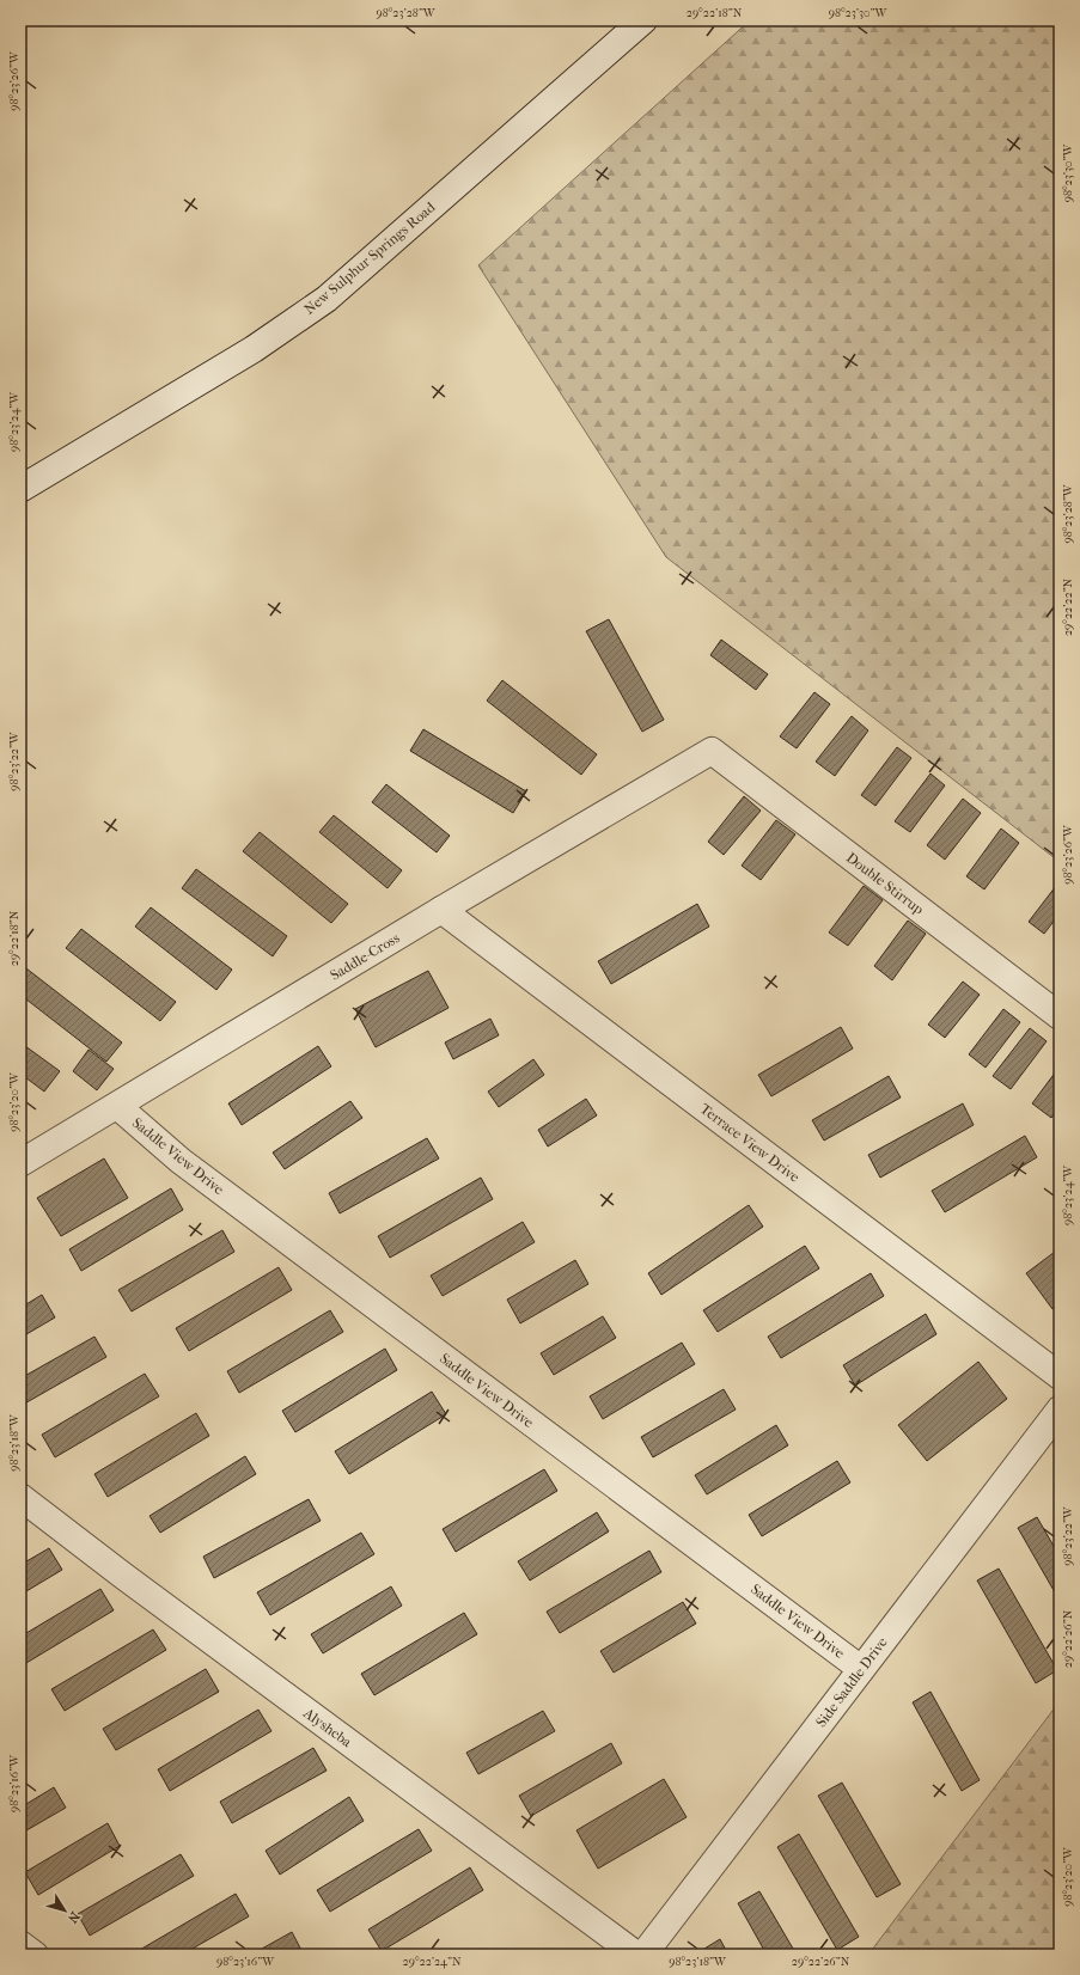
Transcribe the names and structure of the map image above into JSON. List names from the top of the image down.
{
  "streets": {
    "street": [
      "New Sulphur Springs Road",
      "Double Stirrup",
      "Saddle-Cross",
      "Terrace View Drive",
      "Saddle View Drive",
      "Side Saddle Drive",
      "Alysheba"
    ]
  },
  "crossings": [
    ["Double Stirrup", "Saddle-Cross"],
    ["Saddle-Cross", "Terrace View Drive"],
    ["Saddle-Cross", "Saddle View Drive"],
    ["Saddle View Drive", "Side Saddle Drive"]
  ],
  "north": "bottom right",
  "coordinates": [
    "98°23'28\"W",
    "29°22'18\"N",
    "98°23'30\"W",
    "98°23'26\"W",
    "98°23'24\"W",
    "29°22'22\"N",
    "98°23'22\"W",
    "98°23'20\"W",
    "98°23'18\"W",
    "29°22'26\"N",
    "98°23'16\"W",
    "29°22'24\"N"
  ]
}
